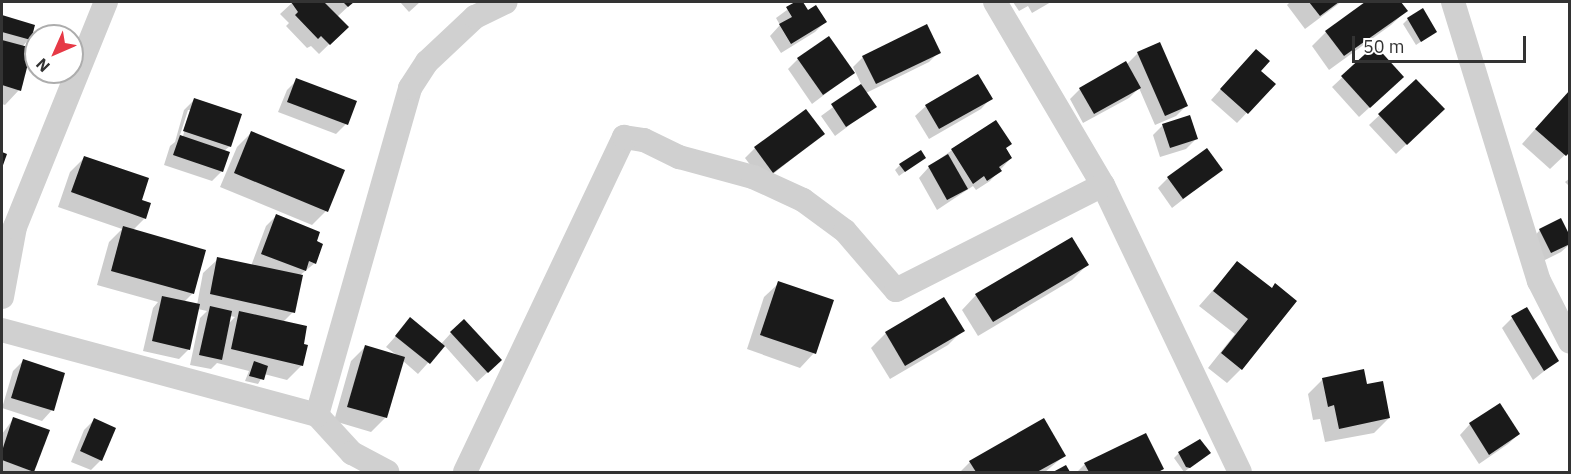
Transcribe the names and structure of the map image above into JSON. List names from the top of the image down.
{
  "scale_bar": "50 m",
  "north": "bottom left"
}
